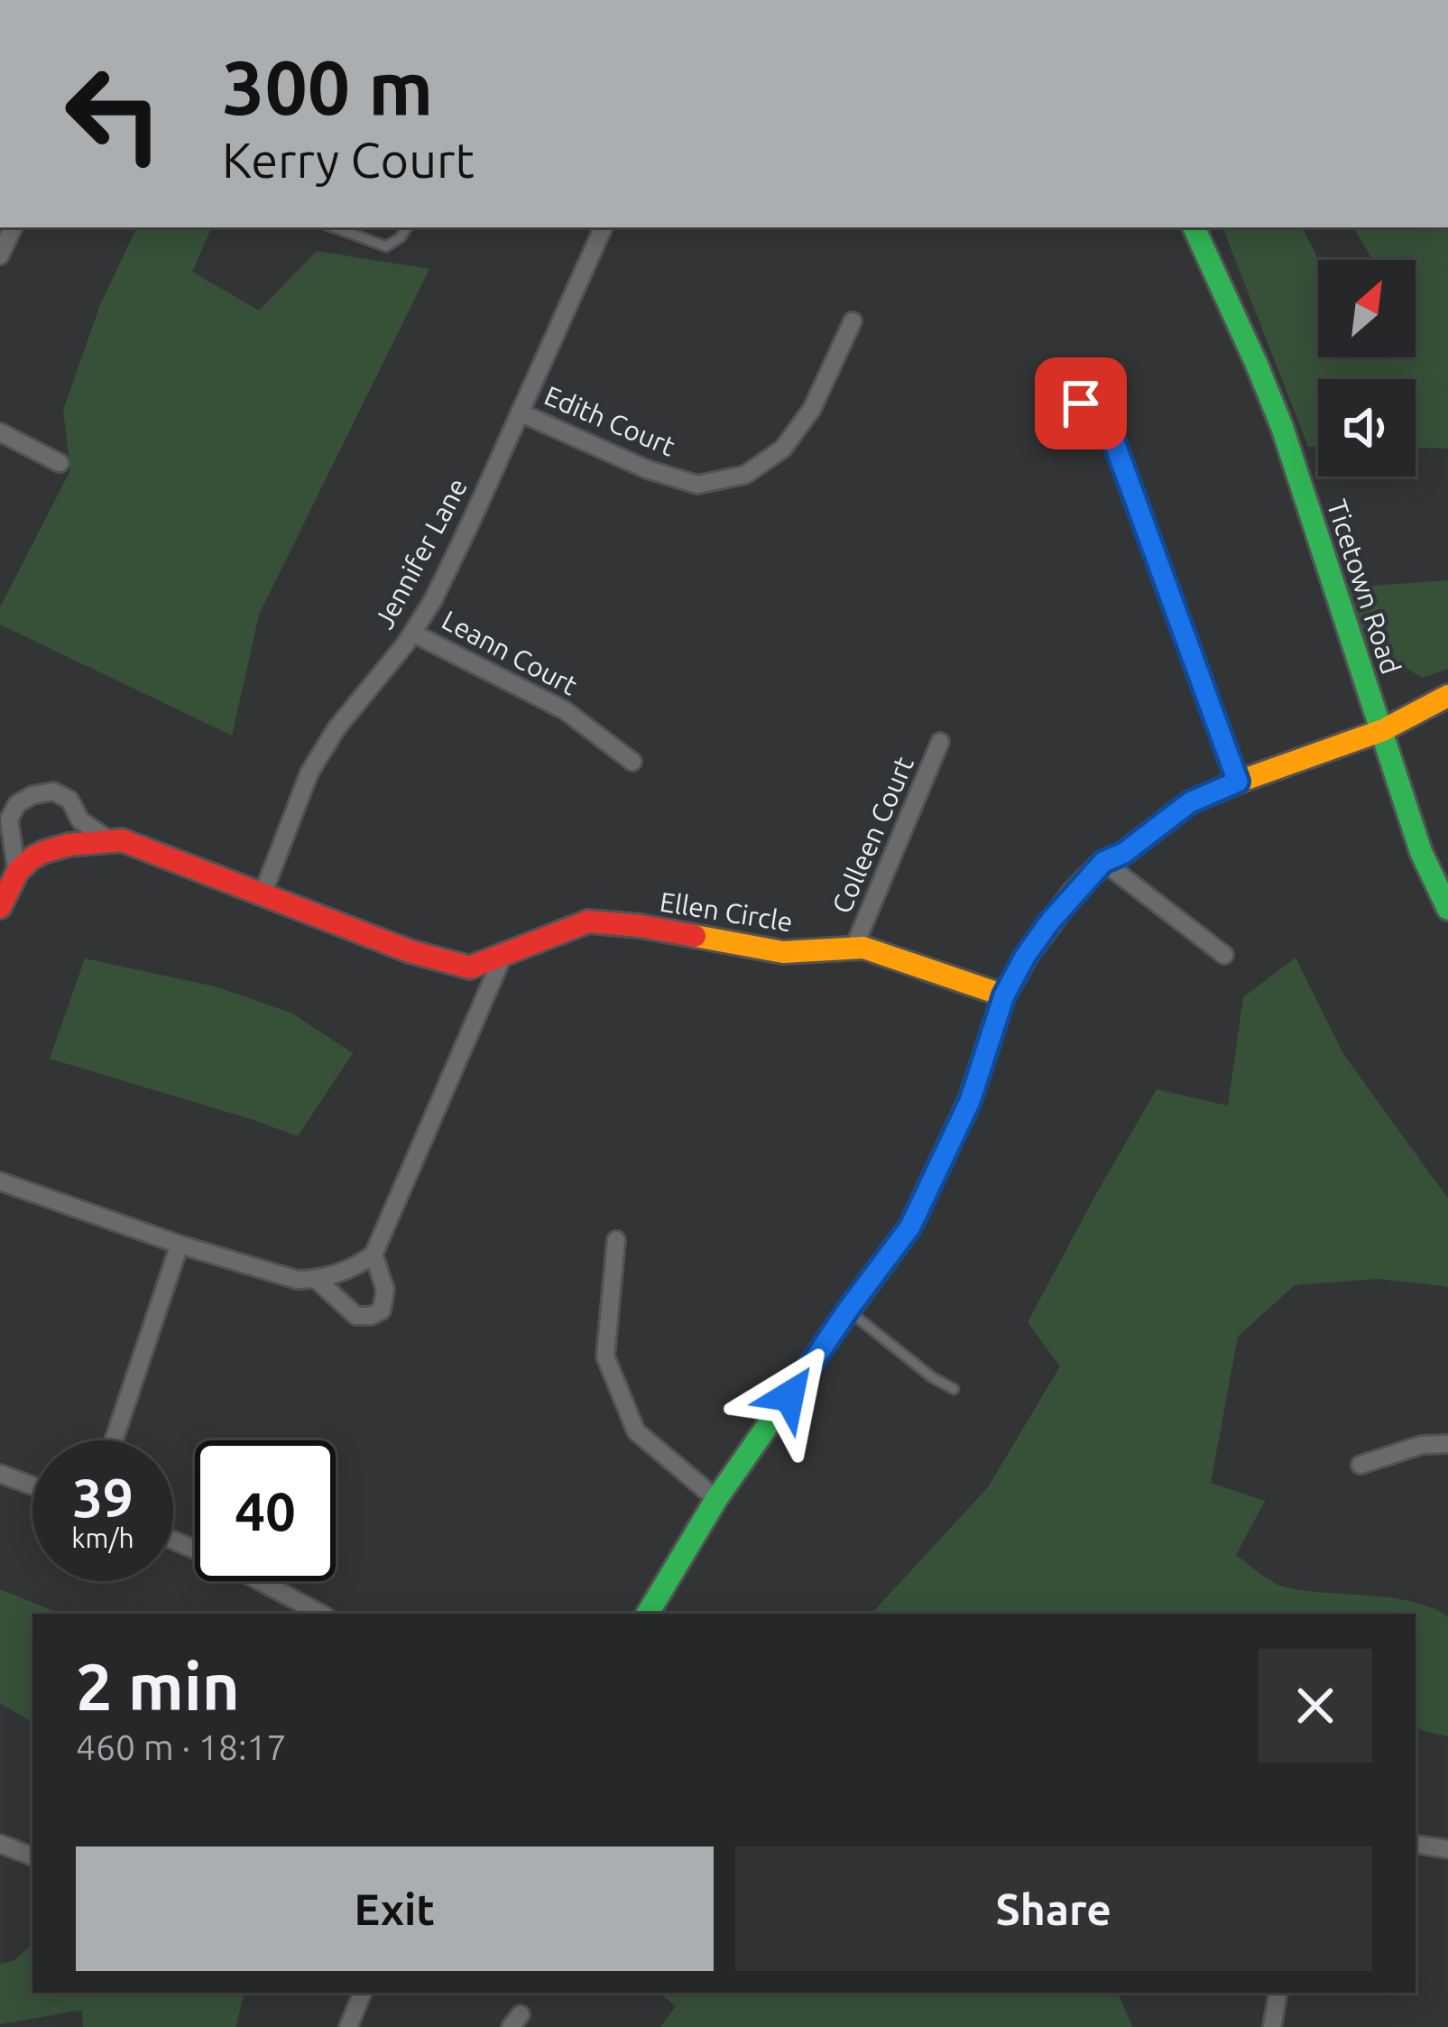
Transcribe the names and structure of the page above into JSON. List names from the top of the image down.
{
  "streets": {
    "street": [
      "Edith Court",
      "Jennifer Lane",
      "Ticetown Road",
      "Leann Court",
      "Colleen Court",
      "Ellen Circle"
    ]
  },
  "crossings": [
    ["Edith Court", "Jennifer Lane"],
    ["Jennifer Lane", "Leann Court"],
    ["Jennifer Lane", "Ellen Circle"],
    ["Colleen Court", "Ellen Circle"]
  ],
  "north": "top right",
  "page": {
    "turn": ["300 m", "Kerry Court"],
    "speed": "39 km/h",
    "limit": "40",
    "heading": ["2 min", "460 m · 18:17"],
    "buttons": ["Exit", "Share"]
  }
}
